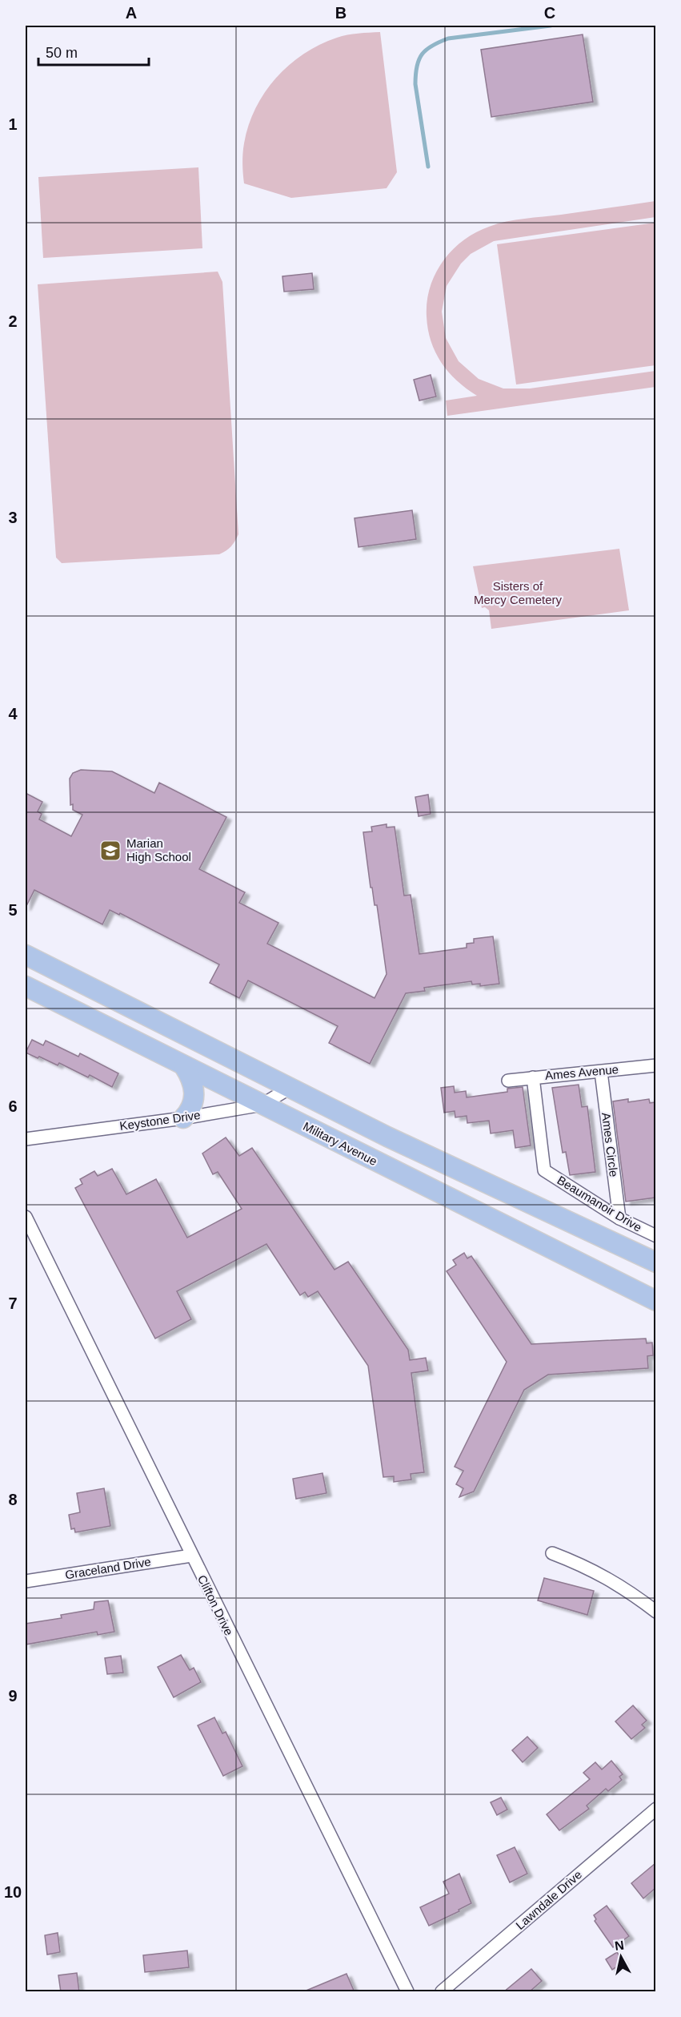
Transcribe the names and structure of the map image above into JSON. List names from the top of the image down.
{
  "streets": {
    "main road": ["Military Avenue"],
    "street": [
      "Ames Avenue",
      "Keystone Drive",
      "Ames Circle",
      "Beaumanoir Drive",
      "Graceland Drive",
      "Clifton Drive",
      "Lawndale Drive"
    ]
  },
  "crossings": [
    ["Ames Avenue", "Ames Circle"],
    ["Ames Avenue", "Beaumanoir Drive"],
    ["Keystone Drive", "Military Avenue"],
    ["Ames Circle", "Beaumanoir Drive"],
    ["Graceland Drive", "Clifton Drive"]
  ],
  "parks": ["Sisters of Mercy Cemetery"],
  "places": {
    "school or university": ["Marian High School"]
  },
  "scale_bar": "50 m",
  "north": "top",
  "grid": {
    "columns": ["A", "B", "C"],
    "rows": [
      "1",
      "2",
      "3",
      "4",
      "5",
      "6",
      "7",
      "8",
      "9",
      "10"
    ]
  }
}
